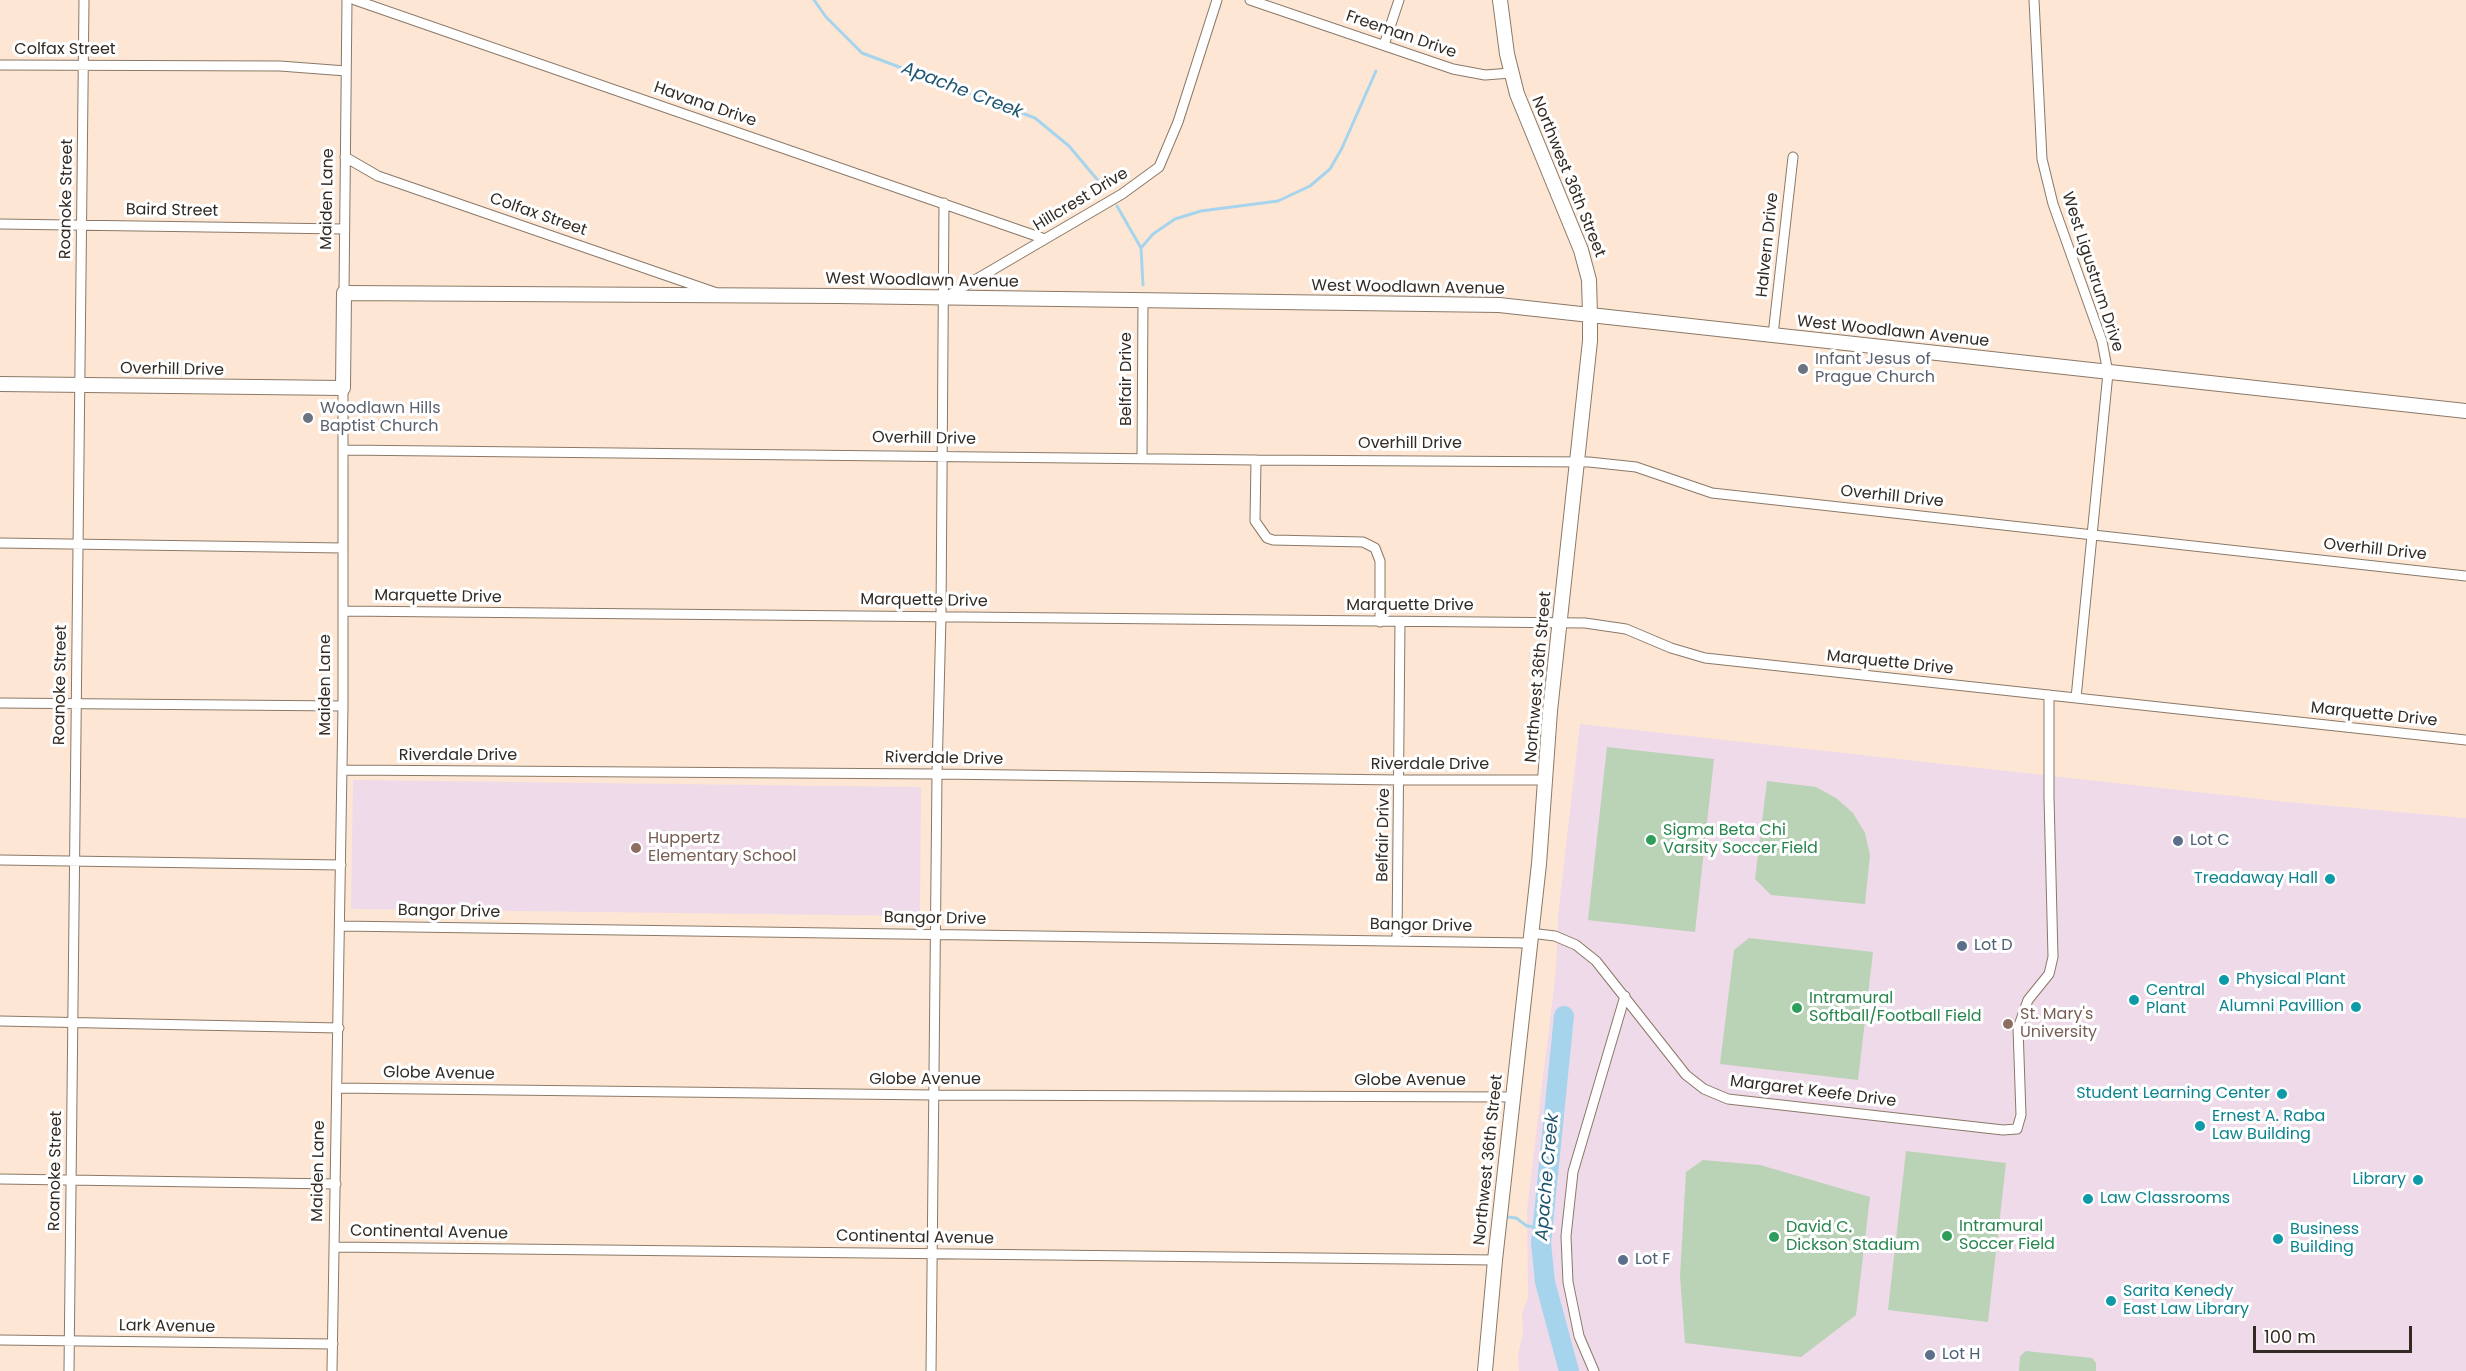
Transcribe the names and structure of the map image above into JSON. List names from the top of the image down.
{
  "streets": {
    "street": [
      "Freeman Drive",
      "Colfax Street",
      "Havana Drive",
      "Northwest 36th Street",
      "Roanoke Street",
      "Maiden Lane",
      "Hillcrest Drive",
      "Baird Street",
      "Halvern Drive",
      "West Ligustrum Drive",
      "West Woodlawn Avenue",
      "Overhill Drive",
      "Belfair Drive",
      "Marquette Drive",
      "Riverdale Drive",
      "Bangor Drive",
      "Globe Avenue",
      "Margaret Keefe Drive",
      "Continental Avenue",
      "Lark Avenue"
    ]
  },
  "crossings": [
    ["Freeman Drive", "Northwest 36th Street"],
    ["Colfax Street", "Roanoke Street"],
    ["Colfax Street", "Maiden Lane"],
    ["Colfax Street", "West Woodlawn Avenue"],
    ["Havana Drive", "Hillcrest Drive"],
    ["Northwest 36th Street", "West Woodlawn Avenue"],
    ["Northwest 36th Street", "Overhill Drive"],
    ["Northwest 36th Street", "Marquette Drive"],
    ["Northwest 36th Street", "Riverdale Drive"],
    ["Northwest 36th Street", "Bangor Drive"],
    ["Northwest 36th Street", "Globe Avenue"],
    ["Northwest 36th Street", "Margaret Keefe Drive"],
    ["Northwest 36th Street", "Continental Avenue"],
    ["Roanoke Street", "Baird Street"],
    ["Roanoke Street", "Overhill Drive"],
    ["Roanoke Street", "Lark Avenue"],
    ["Maiden Lane", "Baird Street"],
    ["Maiden Lane", "West Woodlawn Avenue"],
    ["Maiden Lane", "Overhill Drive"],
    ["Maiden Lane", "Marquette Drive"],
    ["Maiden Lane", "Riverdale Drive"],
    ["Maiden Lane", "Bangor Drive"],
    ["Maiden Lane", "Globe Avenue"],
    ["Maiden Lane", "Continental Avenue"],
    ["Maiden Lane", "Lark Avenue"],
    ["Hillcrest Drive", "West Woodlawn Avenue"],
    ["Halvern Drive", "West Woodlawn Avenue"],
    ["West Ligustrum Drive", "West Woodlawn Avenue"],
    ["West Ligustrum Drive", "Overhill Drive"],
    ["West Ligustrum Drive", "Marquette Drive"],
    ["West Woodlawn Avenue", "Belfair Drive"],
    ["Overhill Drive", "Belfair Drive"],
    ["Belfair Drive", "Marquette Drive"],
    ["Belfair Drive", "Riverdale Drive"],
    ["Belfair Drive", "Bangor Drive"],
    ["Marquette Drive", "Margaret Keefe Drive"],
    ["Bangor Drive", "Margaret Keefe Drive"]
  ],
  "water": ["Apache Creek"],
  "places": [
    "Infant Jesus of Prague Church",
    "Woodlawn Hills Baptist Church",
    "Sigma Beta Chi Varsity Soccer Field",
    "Lot C",
    "Huppertz Elementary School",
    "Treadaway Hall",
    "Lot D",
    "Physical Plant",
    "Central Plant",
    "Alumni Pavillion",
    "Intramural Softball/Football Field",
    "St. Mary's University",
    "Student Learning Center",
    "Ernest A. Raba Law Building",
    "Library",
    "Law Classrooms",
    "Intramural Soccer Field",
    "David C. Dickson Stadium",
    "Business Building",
    "Lot F",
    "Sarita Kenedy East Law Library",
    "Lot H"
  ],
  "scale_bar": "100 m"
}
